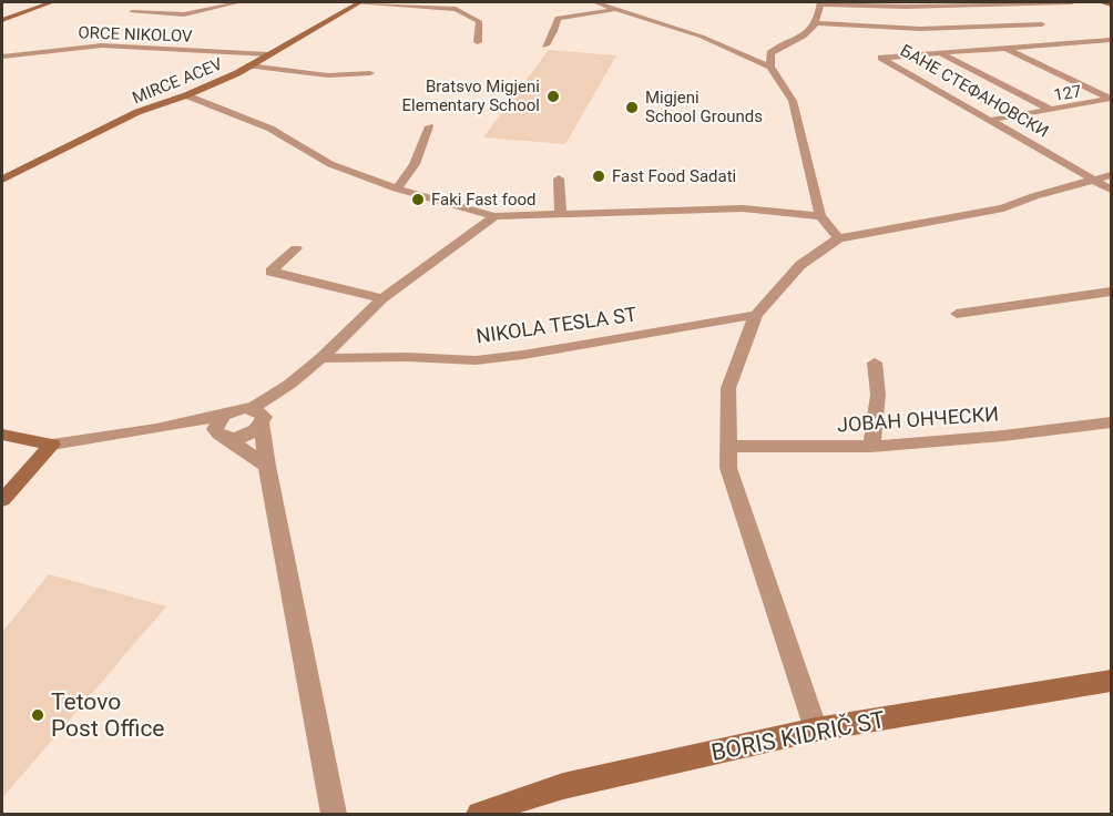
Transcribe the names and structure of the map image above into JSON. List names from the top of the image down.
{
  "streets": {
    "street": [
      "ORCE NIKOLOV",
      "MIRCE ACEV",
      "БАНЕ СТЕФАНОВСКИ",
      "127",
      "NIKOLA TESLA ST",
      "ЈОВАН ОНЧЕСКИ",
      "BORIS KIDRIČ ST"
    ]
  },
  "crossings": [
    ["ORCE NIKOLOV", "MIRCE ACEV"],
    ["БАНЕ СТЕФАНОВСКИ", "127"]
  ],
  "places": [
    "Bratsvo Migjeni Elementary School",
    "Migjeni School Grounds",
    "Fast Food Sadati",
    "Faki Fast food",
    "Tetovo Post Office"
  ]
}
